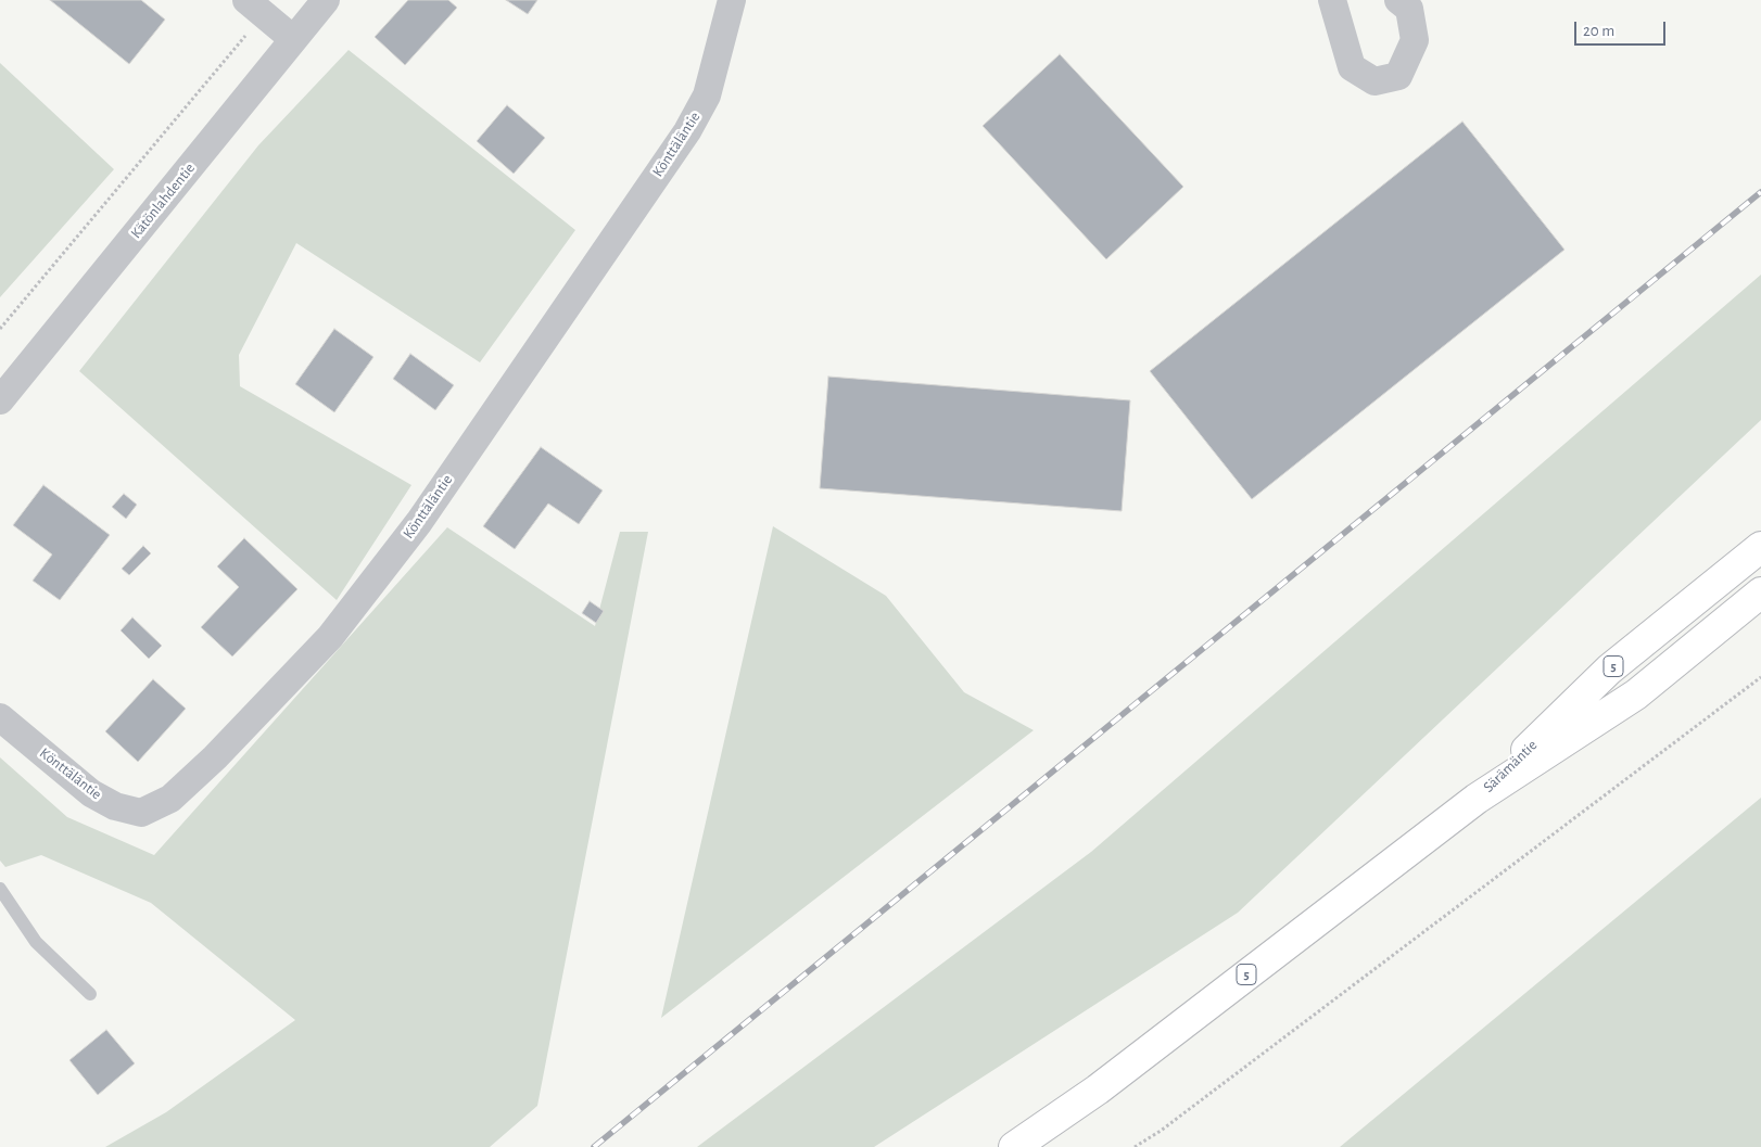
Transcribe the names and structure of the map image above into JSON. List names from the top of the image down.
{
  "streets": {
    "highway": ["5", "Särämäntie"],
    "street": ["Könttäläntie", "Kätönlahdentie"]
  },
  "crossings": [
    ["5", "Särämäntie"]
  ],
  "scale_bar": "20 m"
}
